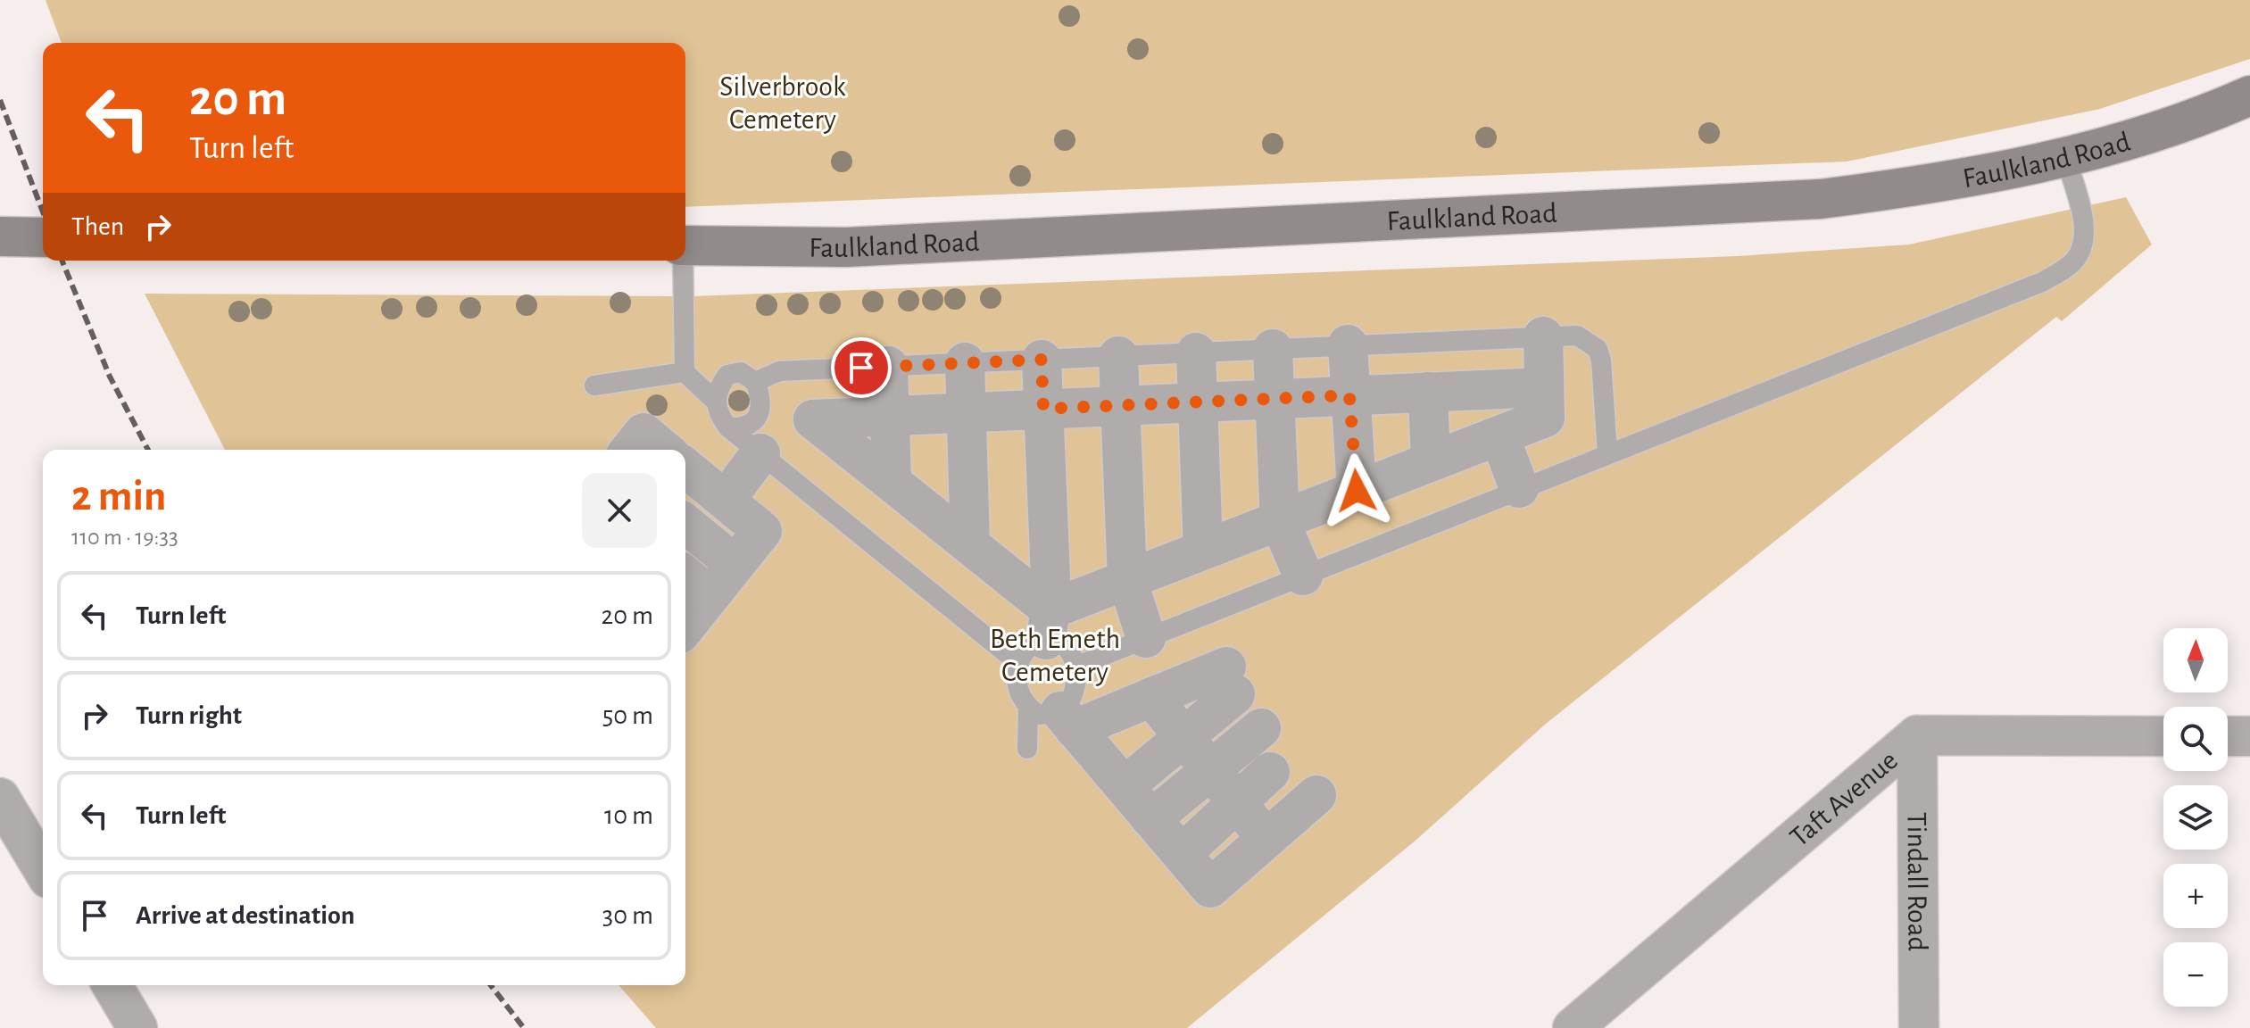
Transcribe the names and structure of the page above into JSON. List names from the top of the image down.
{
  "streets": {
    "main road": ["Faulkland Road"],
    "street": ["Taft Avenue", "Tindall Road"]
  },
  "crossings": [
    ["Taft Avenue", "Tindall Road"]
  ],
  "parks": ["Silverbrook Cemetery", "Beth Emeth Cemetery"],
  "north": "top",
  "page": {
    "turn": ["20 m", "Turn left"],
    "then": "Then",
    "heading": ["2 min", "110 m · 19:33"],
    "list": [
      {
        "name": "Turn left",
        "value": "20 m"
      },
      {
        "name": "Turn right",
        "value": "50 m"
      },
      {
        "name": "Turn left",
        "value": "10 m"
      },
      {
        "name": "Arrive at destination",
        "value": "30 m"
      }
    ],
    "map_buttons": ["+", "−"]
  }
}
